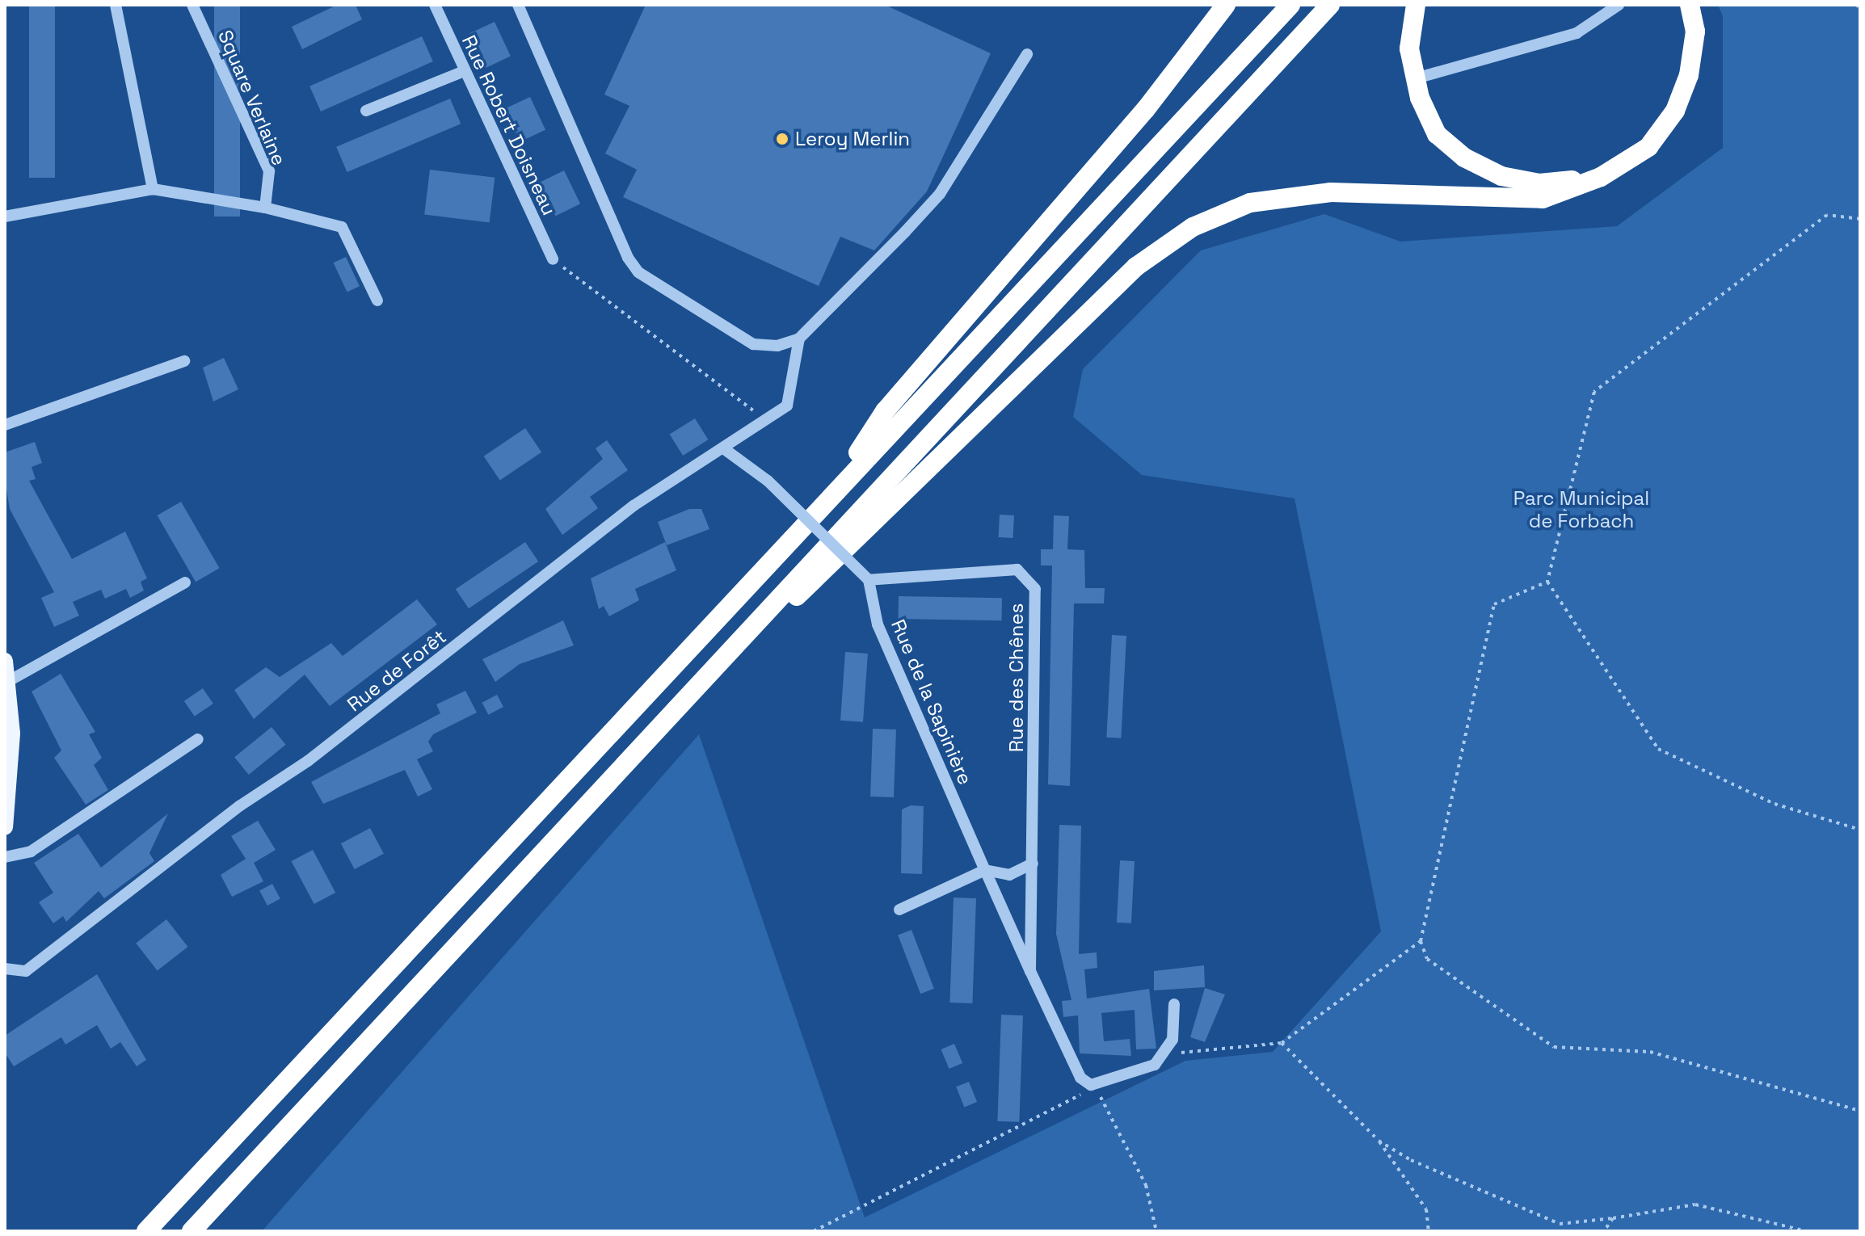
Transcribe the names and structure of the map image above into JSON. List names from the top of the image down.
{
  "streets": {
    "street": [
      "Square Verlaine",
      "Rue Robert Doisneau",
      "Rue de Forêt",
      "Rue des Chênes",
      "Rue de la Sapinière"
    ]
  },
  "crossings": [
    ["Rue des Chênes", "Rue de la Sapinière"]
  ],
  "parks": ["Parc Municipal de Forbach"],
  "places": ["Leroy Merlin"]
}
